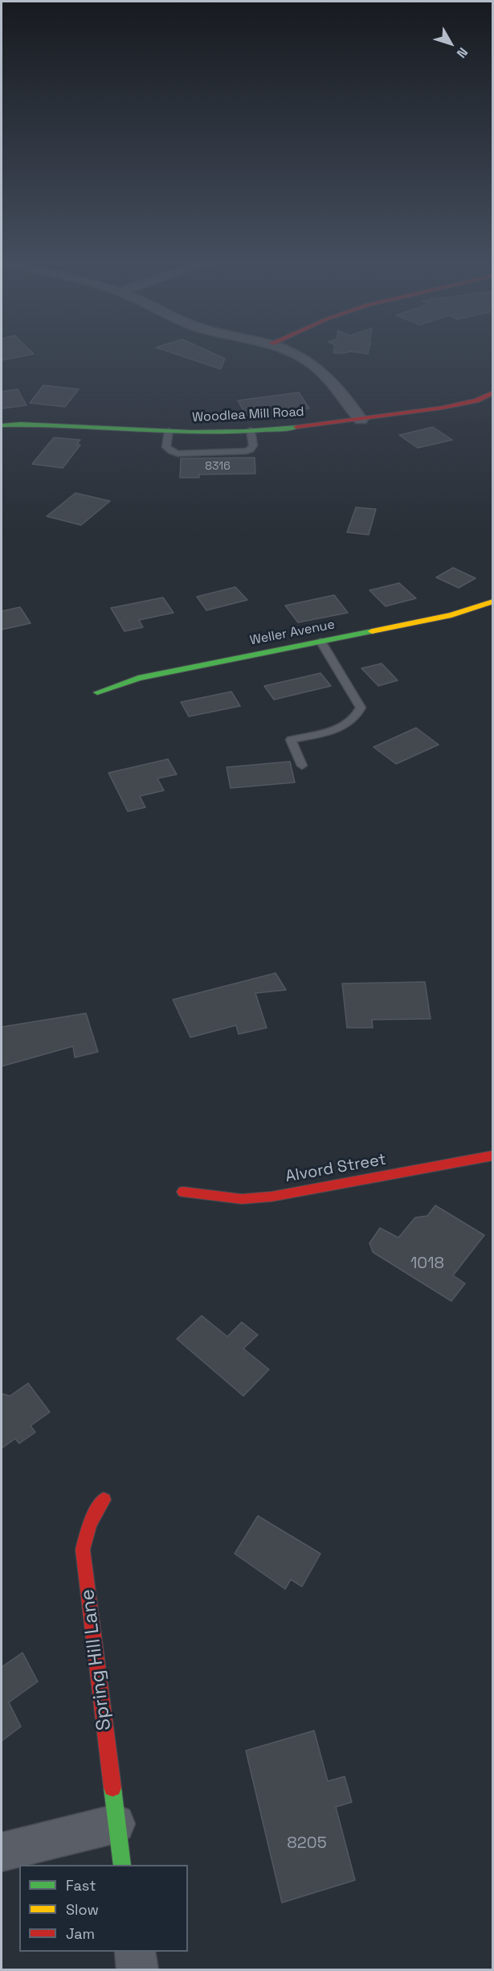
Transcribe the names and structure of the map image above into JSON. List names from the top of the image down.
{
  "streets": {
    "street": [
      "Woodlea Mill Road",
      "Weller Avenue",
      "Alvord Street",
      "Spring Hill Lane"
    ]
  },
  "house_numbers": ["8316", "1018", "8205"],
  "legend": ["Fast", "Slow", "Jam"],
  "north": "bottom right"
}
